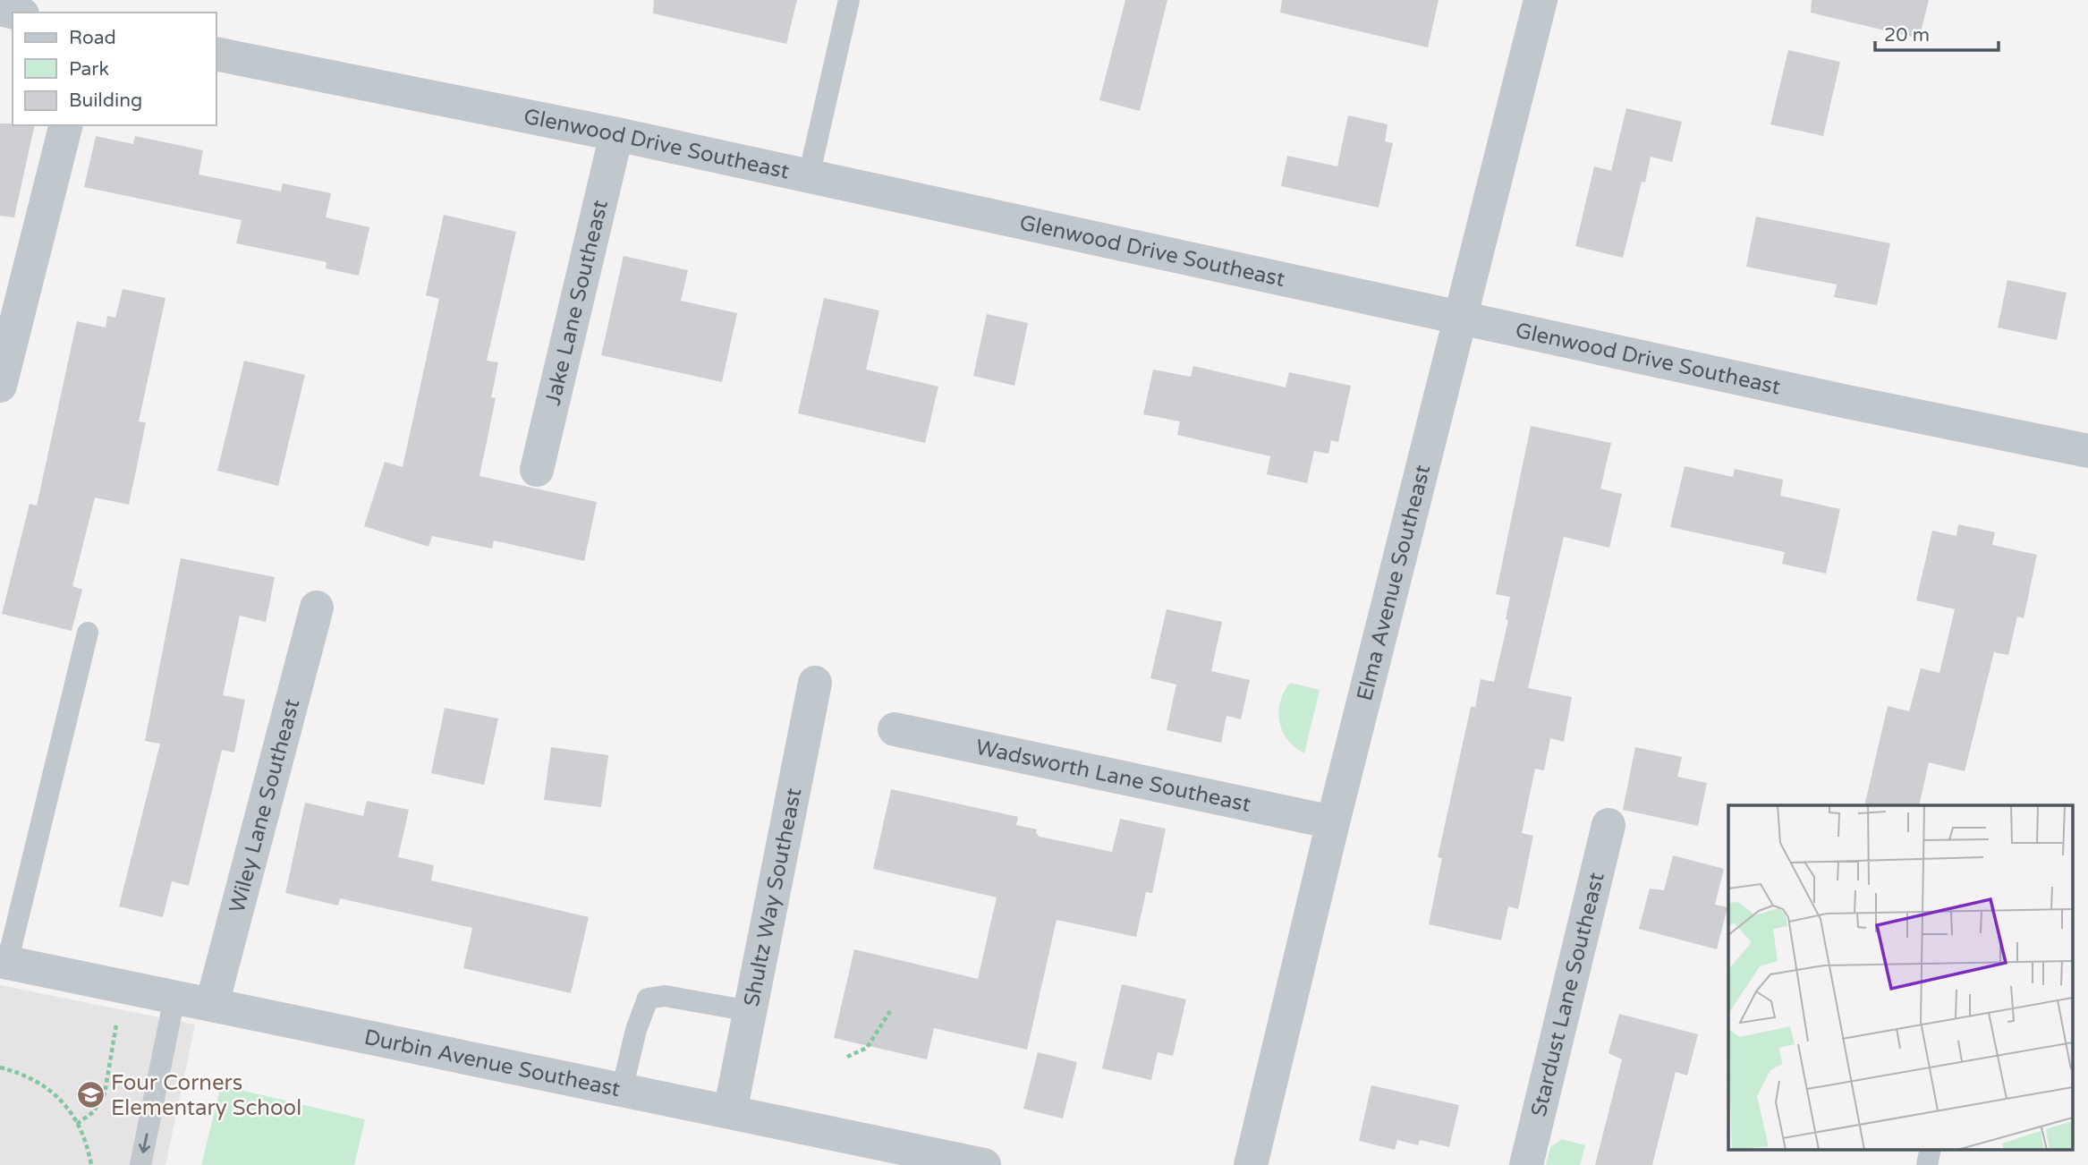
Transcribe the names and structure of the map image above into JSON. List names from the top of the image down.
{
  "streets": {
    "street": [
      "Glenwood Drive Southeast",
      "Jake Lane Southeast",
      "Elma Avenue Southeast",
      "Wadsworth Lane Southeast",
      "Wiley Lane Southeast",
      "Shultz Way Southeast",
      "Stardust Lane Southeast",
      "Durbin Avenue Southeast"
    ]
  },
  "crossings": [
    ["Glenwood Drive Southeast", "Jake Lane Southeast"],
    ["Glenwood Drive Southeast", "Elma Avenue Southeast"],
    ["Elma Avenue Southeast", "Wadsworth Lane Southeast"],
    ["Wiley Lane Southeast", "Durbin Avenue Southeast"],
    ["Shultz Way Southeast", "Durbin Avenue Southeast"]
  ],
  "places": {
    "school or university": ["Four Corners Elementary School"]
  },
  "legend": ["Road", "Park", "Building"],
  "scale_bar": "20 m"
}
